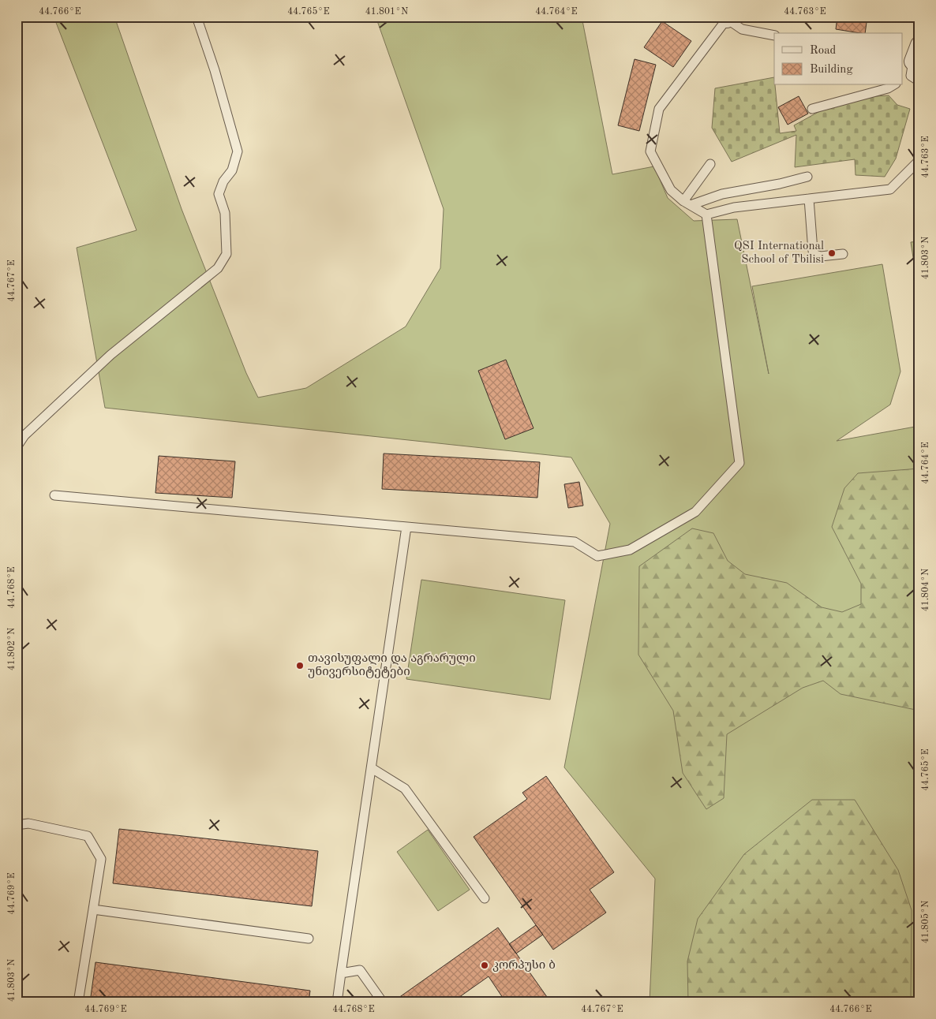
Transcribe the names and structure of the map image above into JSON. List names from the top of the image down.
{
  "places": ["QSI International School of Tbilisi", "თავისუფალი და აგრარული უნივერსიტეტები", "კორპუსი ბ"],
  "legend": ["Road", "Building"],
  "coordinates": [
    "44.766°E",
    "44.765°E",
    "41.801°N",
    "44.764°E",
    "44.763°E",
    "41.803°N",
    "44.767°E",
    "44.768°E",
    "41.804°N",
    "41.802°N",
    "44.769°E",
    "41.805°N"
  ]
}
